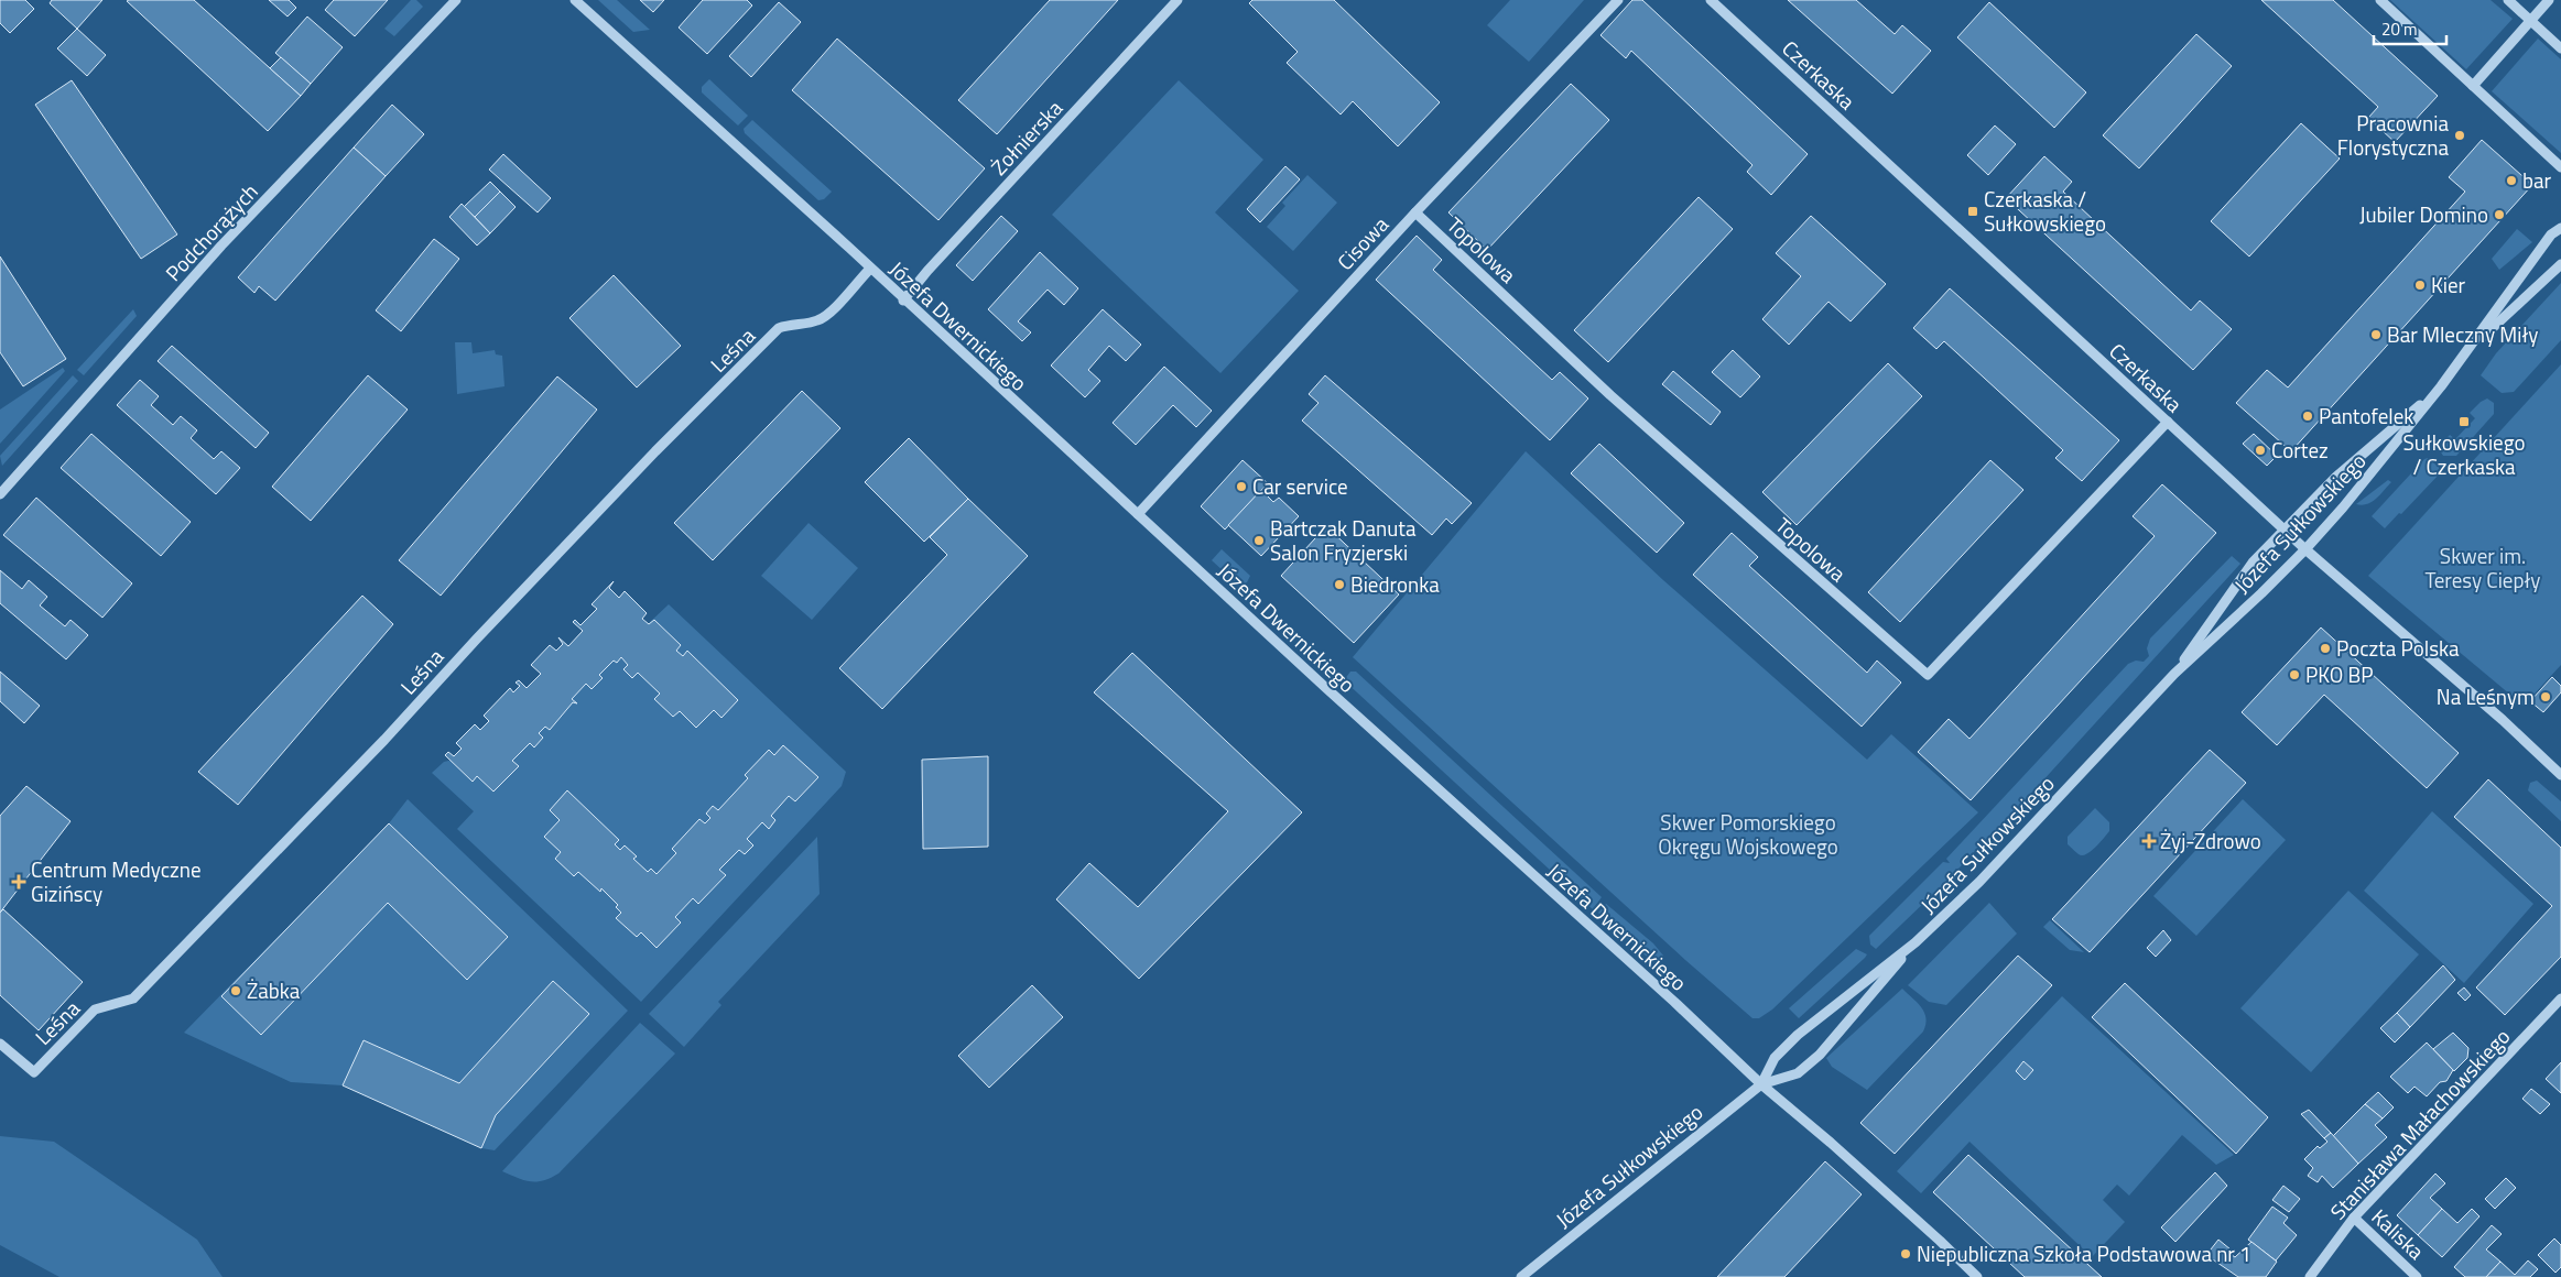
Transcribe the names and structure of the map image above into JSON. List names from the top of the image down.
{
  "streets": {
    "street": [
      "Czerkaska",
      "Żołnierska",
      "Podchorążych",
      "Cisowa",
      "Topolowa",
      "Józefa Dwernickiego",
      "Leśna",
      "Józefa Sułkowskiego",
      "Stanisława Małachowskiego",
      "Kaliska"
    ]
  },
  "crossings": [
    ["Czerkaska", "Topolowa"],
    ["Czerkaska", "Józefa Sułkowskiego"],
    ["Żołnierska", "Józefa Dwernickiego"],
    ["Cisowa", "Topolowa"],
    ["Cisowa", "Józefa Dwernickiego"],
    ["Józefa Dwernickiego", "Leśna"],
    ["Józefa Dwernickiego", "Józefa Sułkowskiego"],
    ["Stanisława Małachowskiego", "Kaliska"]
  ],
  "parks": ["Skwer im. Teresy Ciepły", "Skwer Pomorskiego Okręgu Wojskowego"],
  "places": {
    "other": [
      "Pracownia Florystyczna",
      "bar",
      "Jubiler Domino",
      "Kier",
      "Bar Mleczny Miły",
      "Pantofelek",
      "Cortez",
      "Car service",
      "Bartczak Danuta Salon Fryzjerski",
      "Biedronka",
      "Poczta Polska",
      "PKO BP",
      "Na Leśnym",
      "Żabka",
      "Niepubliczna Szkoła Podstawowa nr 1"
    ],
    "transit": ["Czerkaska / Sułkowskiego", "Sułkowskiego / Czerkaska"],
    "health": ["Żyj-Zdrowo", "Centrum Medyczne Gizińscy"]
  },
  "scale_bar": "20 m"
}
